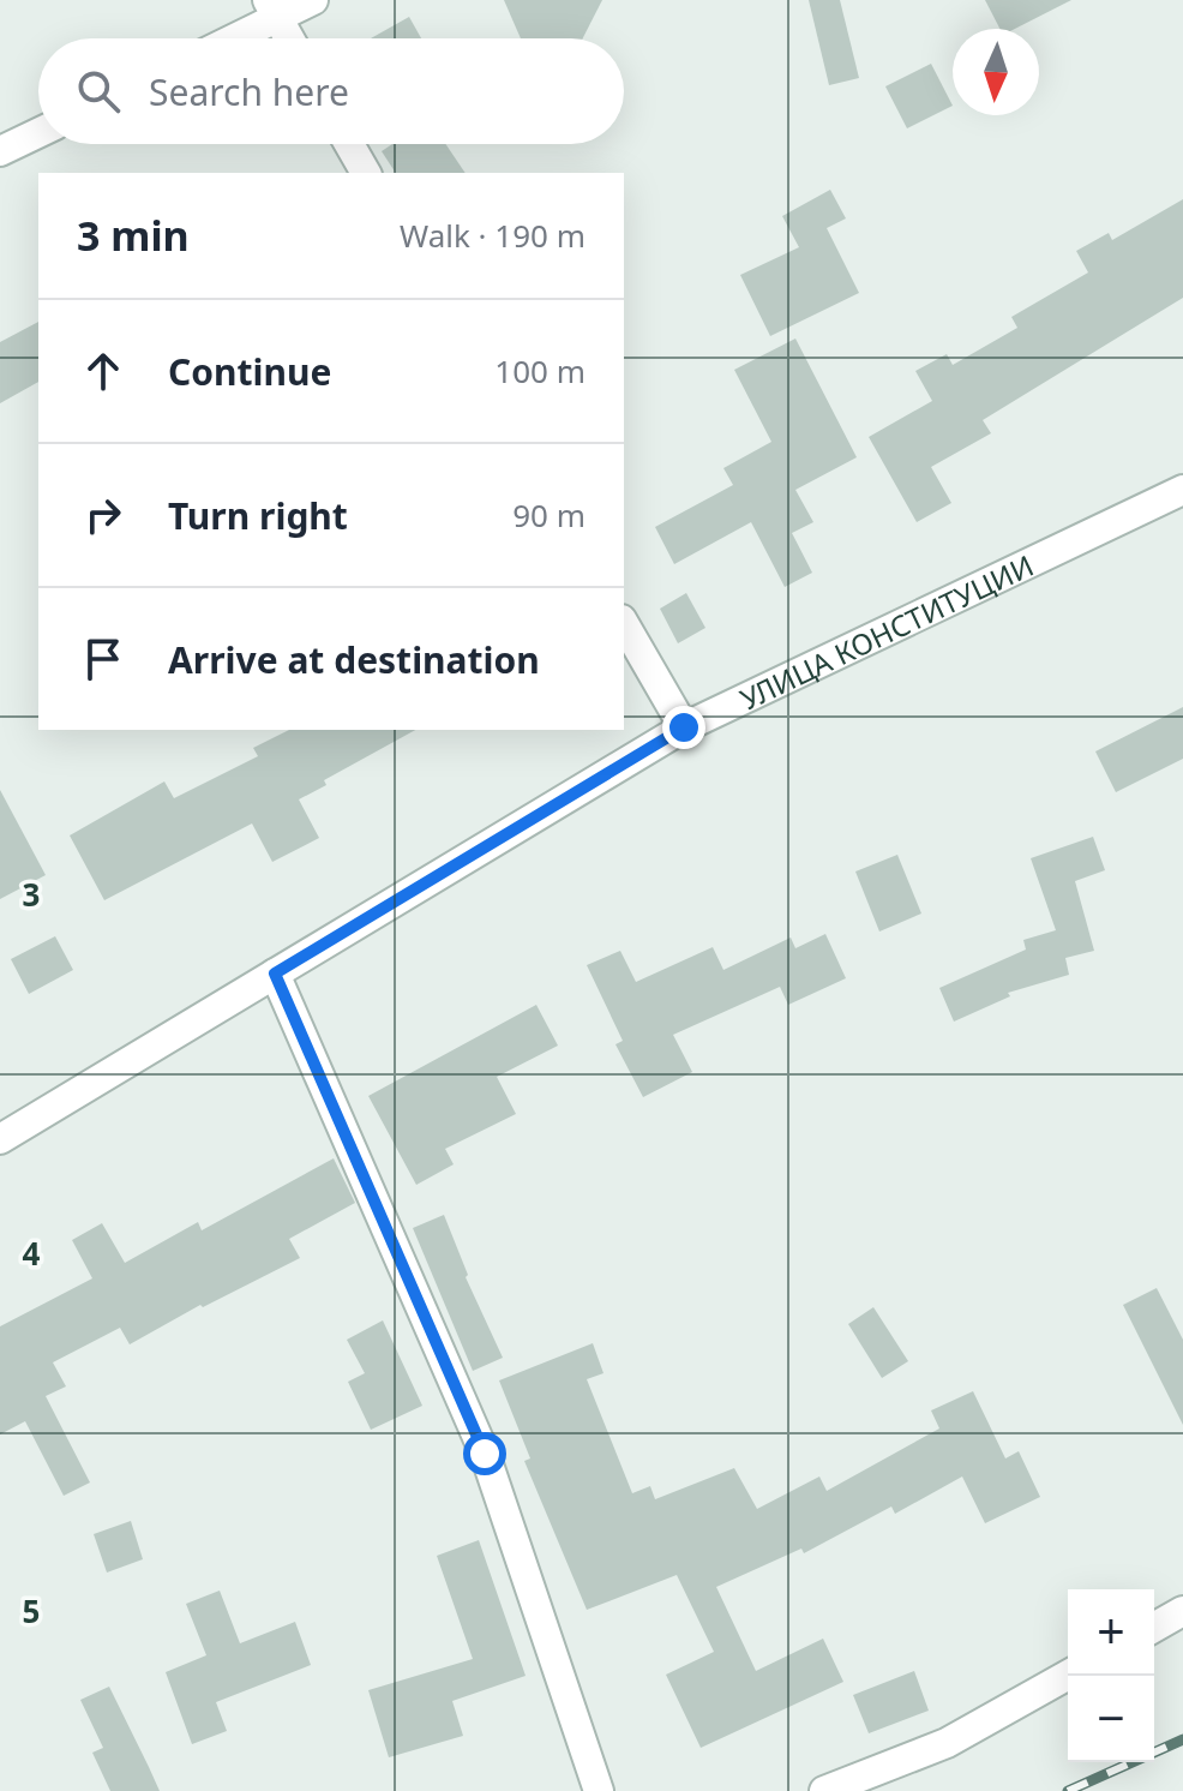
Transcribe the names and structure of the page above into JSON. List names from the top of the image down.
{
  "streets": {
    "street": ["УЛИЦА КОНСТИТУЦИИ"]
  },
  "north": "bottom",
  "page": {
    "search": "Search here",
    "heading": ["3 min", "Walk · 190 m"],
    "list": [
      ["Continue", "100 m"],
      ["Turn right", "90 m"],
      "Arrive at destination"
    ],
    "map_buttons": ["+", "−"]
  },
  "grid": {
    "rows": ["3", "4", "5"]
  }
}
